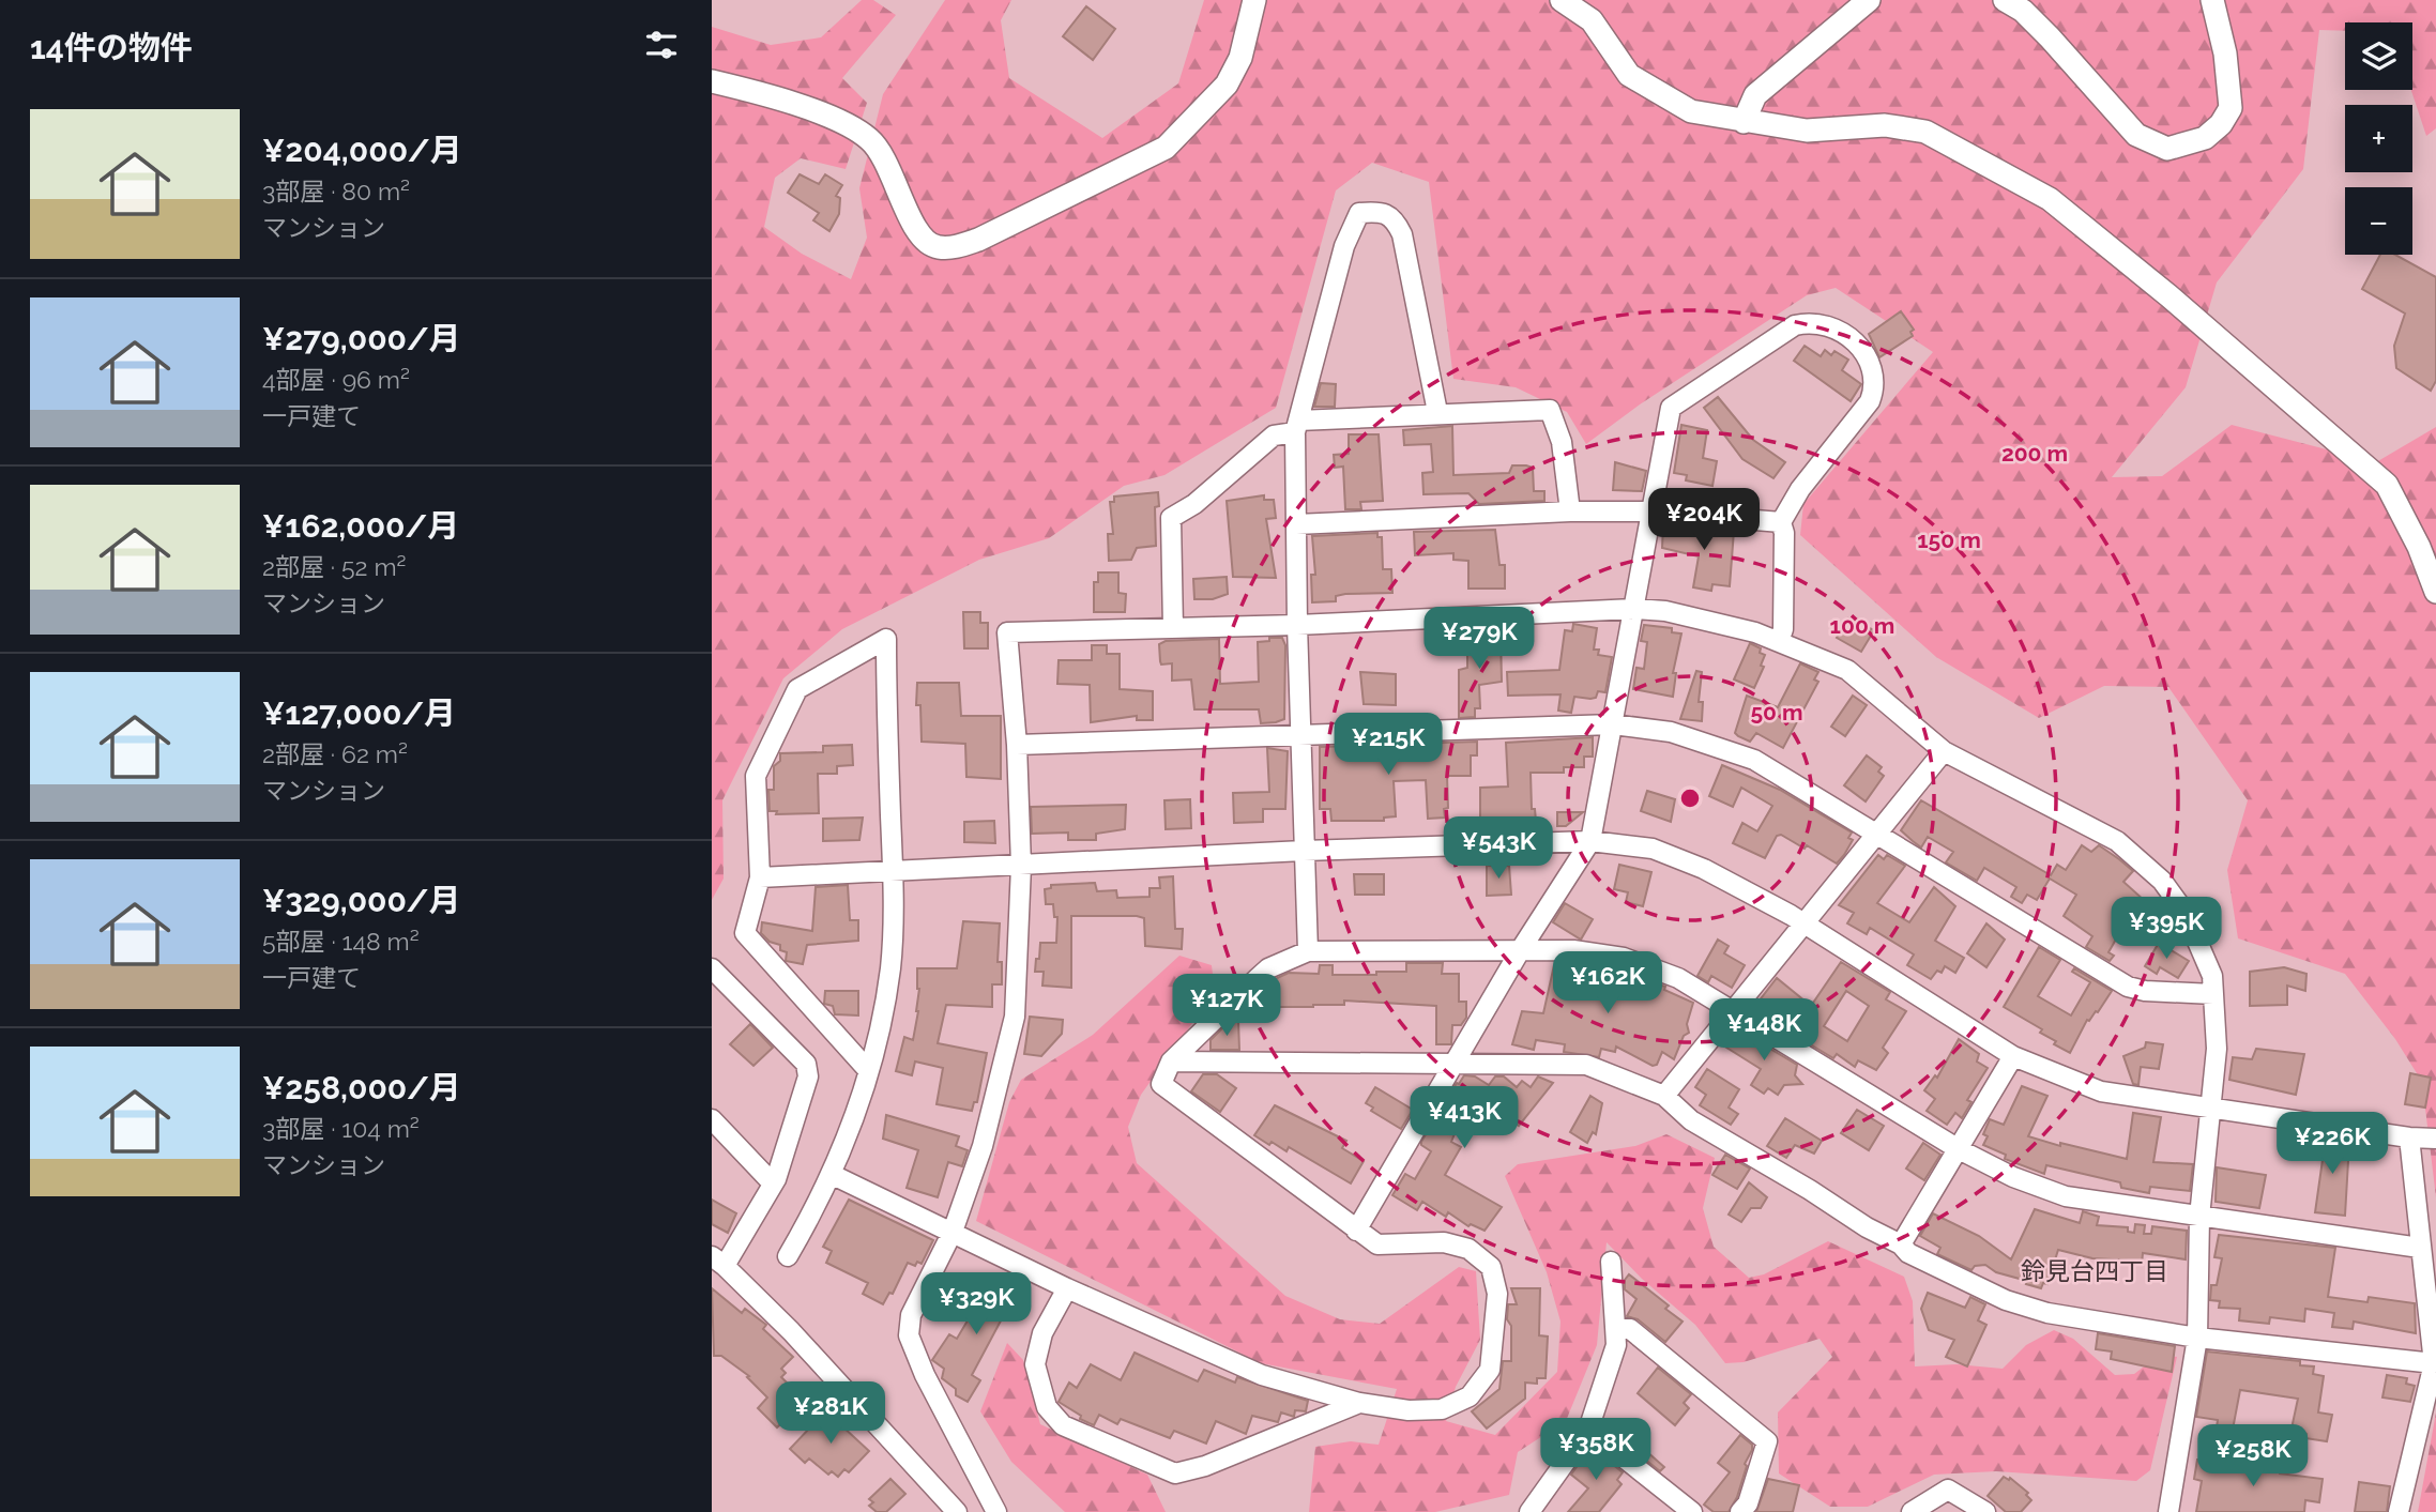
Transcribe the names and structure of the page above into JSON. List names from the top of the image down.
{
  "districts": ["鈴見台四丁目"],
  "page": {
    "heading": "14件の物件",
    "map_buttons": ["+", "−"],
    "list": [
      {
        "name": "¥204,000/月",
        "note": "3部屋 · 80 m² · マンション"
      },
      {
        "name": "¥279,000/月",
        "note": "4部屋 · 96 m² · 一戸建て"
      },
      {
        "name": "¥162,000/月",
        "note": "2部屋 · 52 m² · マンション"
      },
      {
        "name": "¥127,000/月",
        "note": "2部屋 · 62 m² · マンション"
      },
      {
        "name": "¥329,000/月",
        "note": "5部屋 · 148 m² · 一戸建て"
      },
      {
        "name": "¥258,000/月",
        "note": "3部屋 · 104 m² · マンション"
      }
    ],
    "price": [
      "¥204K",
      "¥279K",
      "¥215K",
      "¥543K",
      "¥395K",
      "¥162K",
      "¥127K",
      "¥148K",
      "¥413K",
      "¥226K",
      "¥329K",
      "¥281K",
      "¥358K",
      "¥258K"
    ]
  },
  "rings": [
    "200 m",
    "150 m",
    "100 m",
    "50 m"
  ]
}
